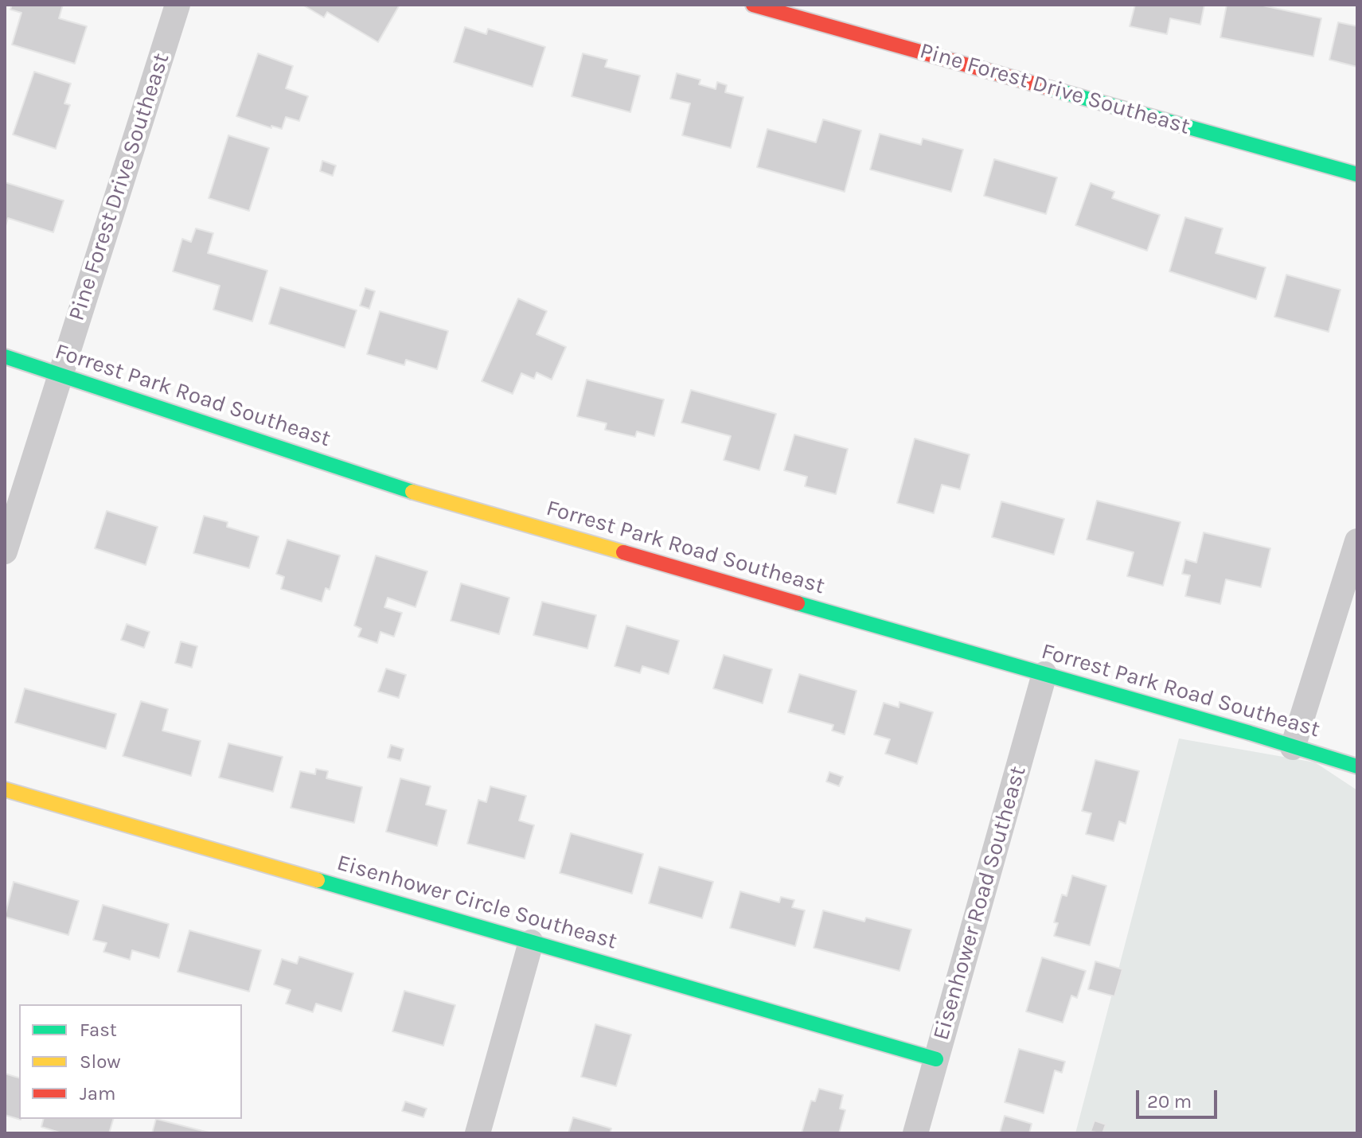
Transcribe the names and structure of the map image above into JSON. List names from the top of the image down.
{
  "streets": {
    "street": [
      "Pine Forest Drive Southeast",
      "Forrest Park Road Southeast",
      "Eisenhower Circle Southeast",
      "Eisenhower Road Southeast"
    ]
  },
  "crossings": [
    ["Pine Forest Drive Southeast", "Forrest Park Road Southeast"],
    ["Forrest Park Road Southeast", "Eisenhower Road Southeast"],
    ["Eisenhower Circle Southeast", "Eisenhower Road Southeast"]
  ],
  "legend": ["Fast", "Slow", "Jam"],
  "scale_bar": "20 m"
}
